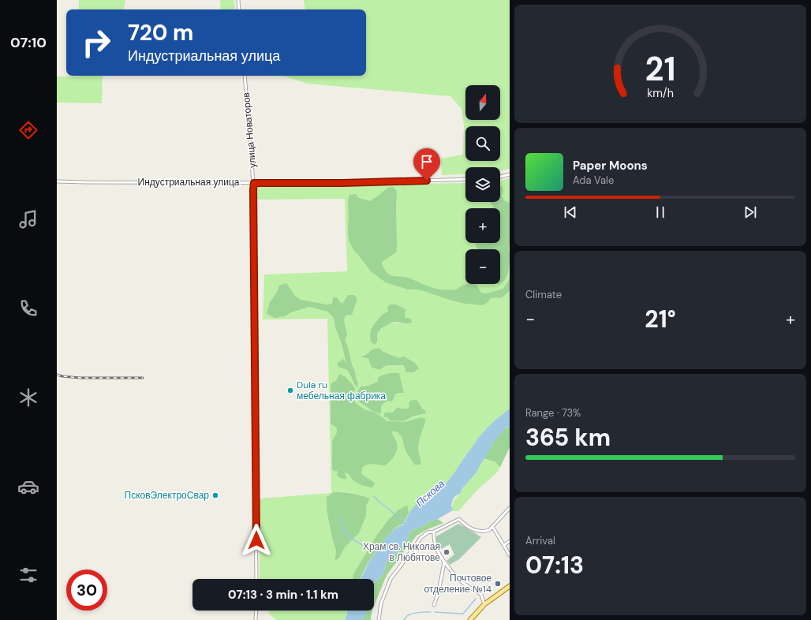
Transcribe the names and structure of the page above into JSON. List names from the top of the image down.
{
  "streets": {
    "street": ["улица Новаторов", "Индустриальная улица"]
  },
  "crossings": [
    ["улица Новаторов", "Индустриальная улица"]
  ],
  "water": ["Пскова"],
  "places": [
    "Dula ru мебельная фабрика",
    "ПсковЭлектроСвар",
    "Храм св. Николая в Любятове",
    "Почтовое отделение №14"
  ],
  "north": "top",
  "page": {
    "tabs": "07:10",
    "turn": ["720 m", "Индустриальная улица"],
    "map_buttons": ["+", "−"],
    "song": ["Paper Moons", "Ada Vale"],
    "tile": [
      "Climate",
      ["Range · 73%", "365 km"],
      ["Arrival", "07:13"]
    ],
    "heat": ["−", "21°", "+"],
    "limit": "30",
    "trip": "07:13 · 3 min · 1.1 km",
    "gauge": ["21", "km/h"]
  }
}
